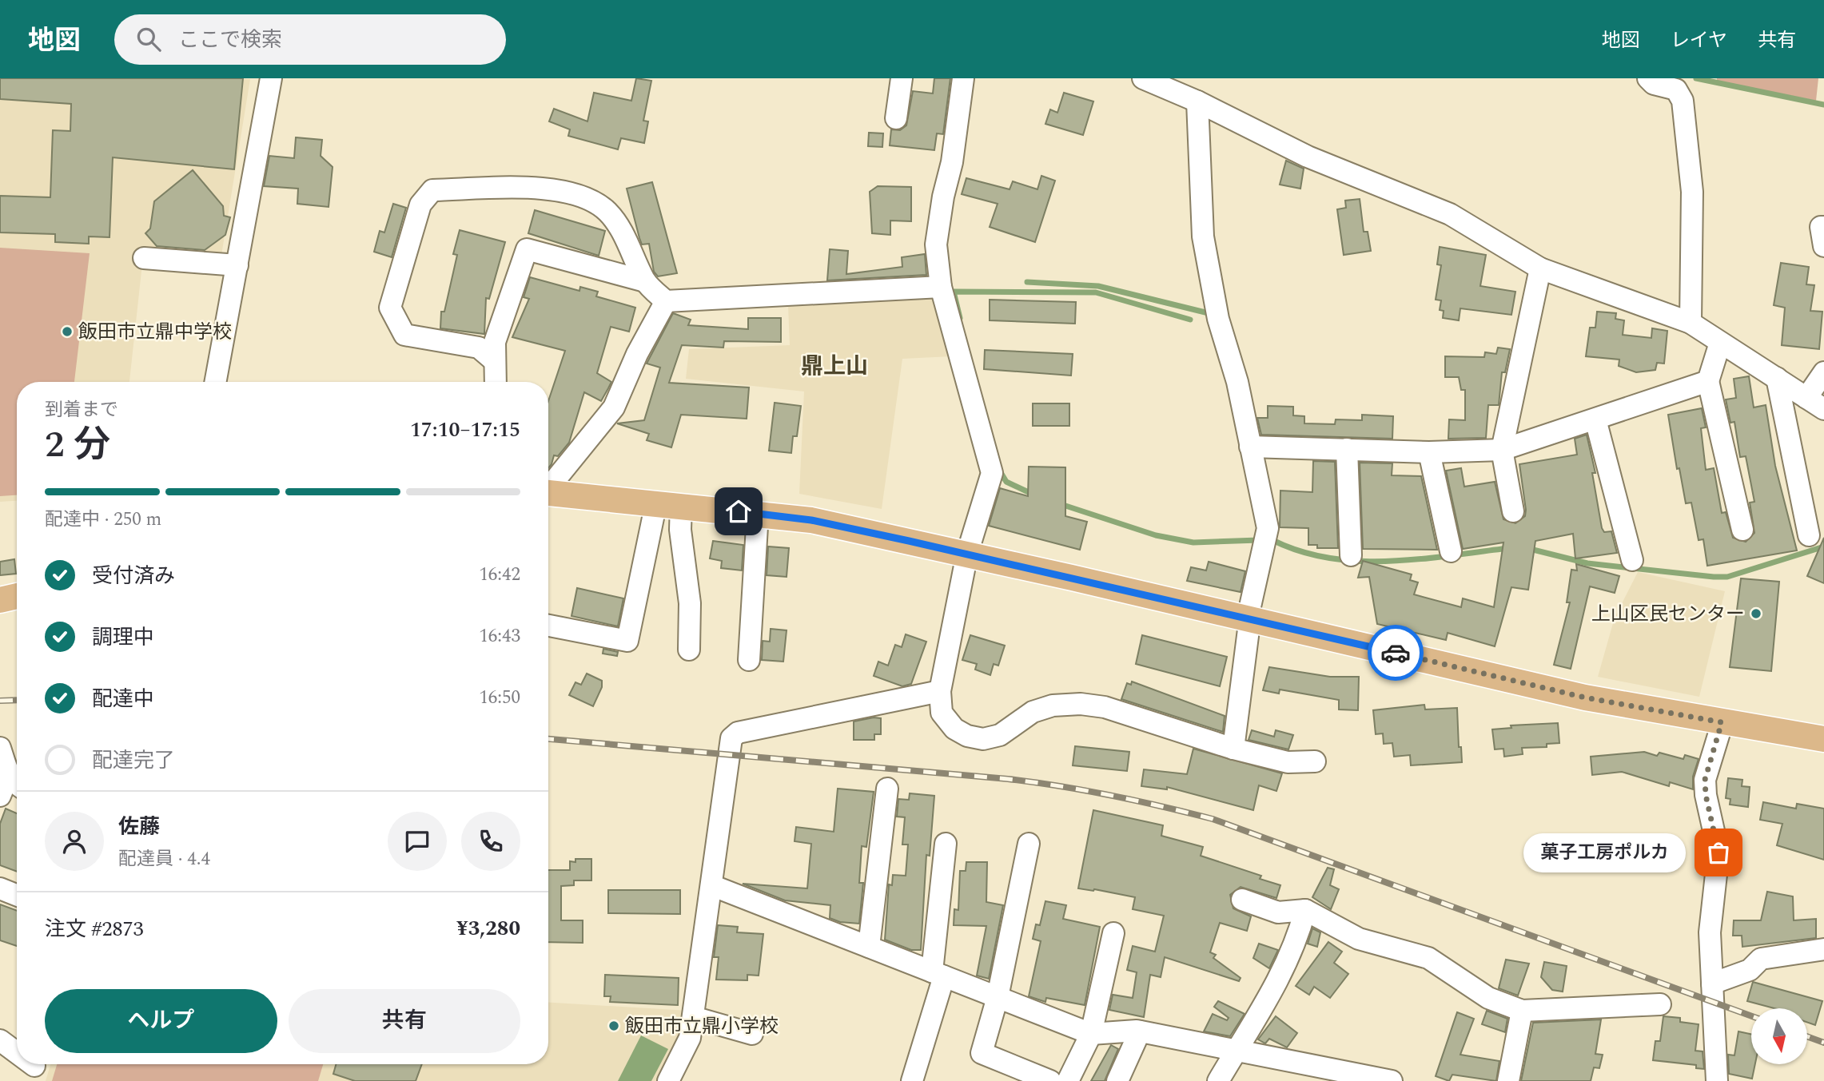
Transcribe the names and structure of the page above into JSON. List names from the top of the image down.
{
  "districts": ["鼎上山"],
  "places": [
    "飯田市立鼎中学校",
    "上山区民センター",
    "菓子工房ポルカ",
    "飯田市立鼎小学校"
  ],
  "north": "bottom",
  "page": {
    "header": "地図",
    "search": "ここで検索",
    "nav": ["地図", "レイヤ", "共有"],
    "heading": ["2 分", "到着まで", "17:10–17:15"],
    "panel": [
      "佐藤",
      "配達員 · 4.4",
      "注文 #2873",
      "¥3,280"
    ],
    "bar": "配達中 · 250 m",
    "list": [
      ["受付済み", "16:42"],
      ["調理中", "16:43"],
      ["配達中", "16:50"],
      "配達完了"
    ],
    "bubble": "菓子工房ポルカ",
    "buttons": ["ヘルプ", "共有"]
  }
}
